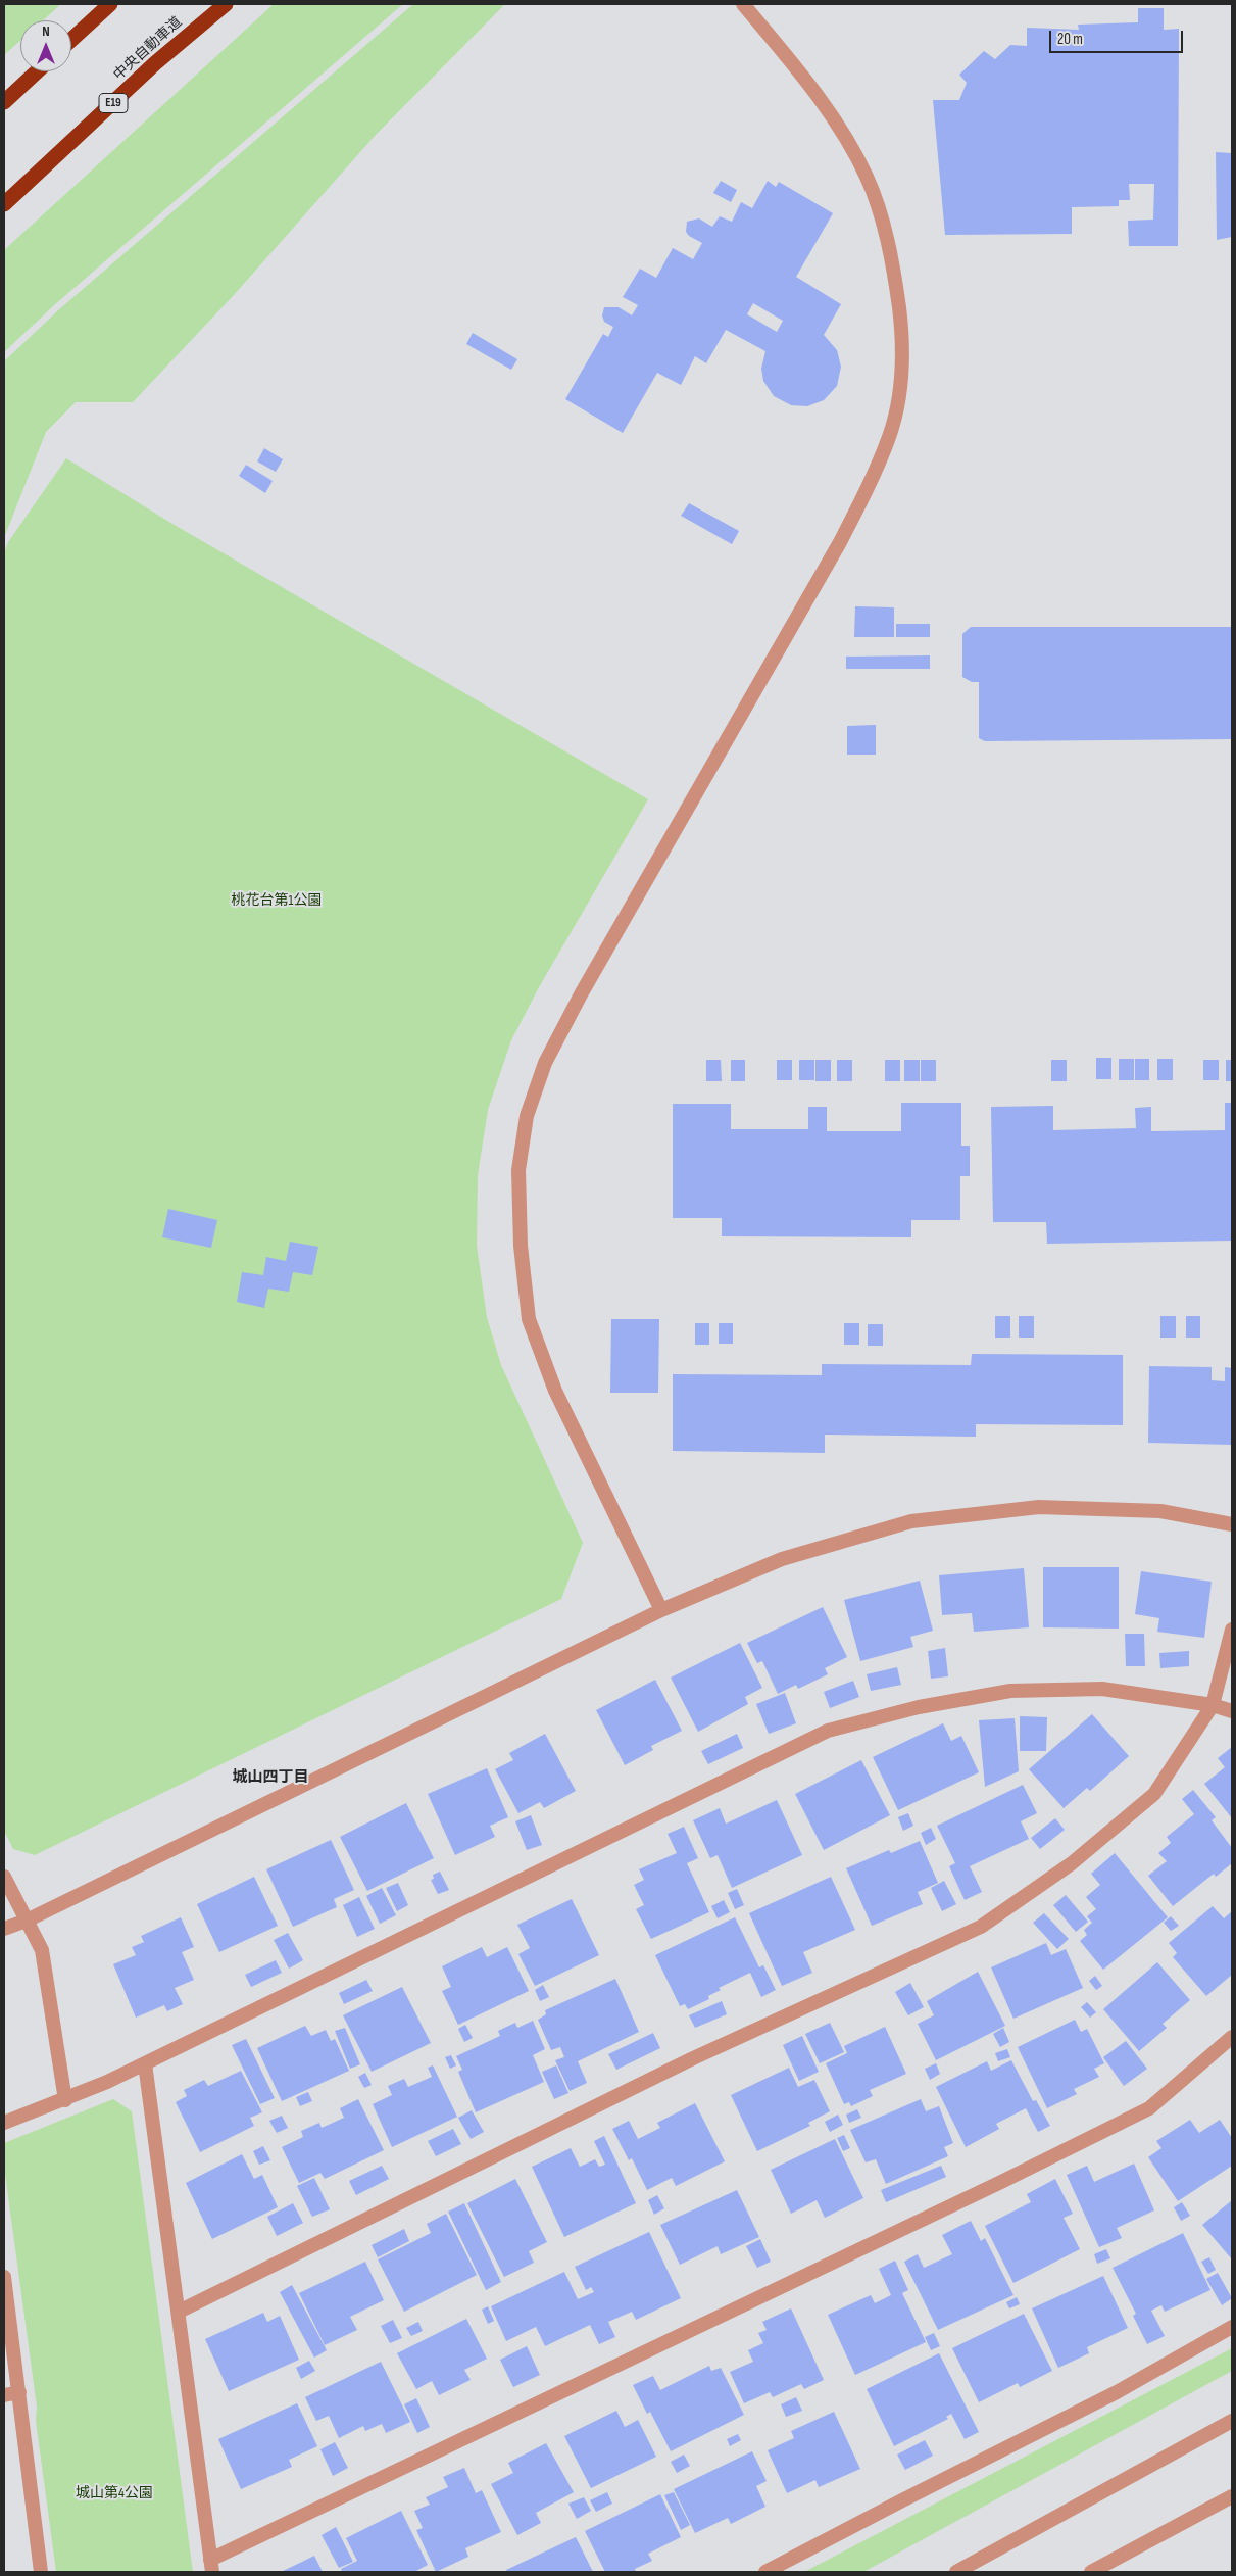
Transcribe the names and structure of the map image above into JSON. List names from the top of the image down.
{
  "streets": {
    "highway": ["中央自動車道", "E19"]
  },
  "districts": ["城山四丁目"],
  "parks": ["桃花台第1公園", "城山第4公園"],
  "scale_bar": "20 m",
  "north": "top"
}
